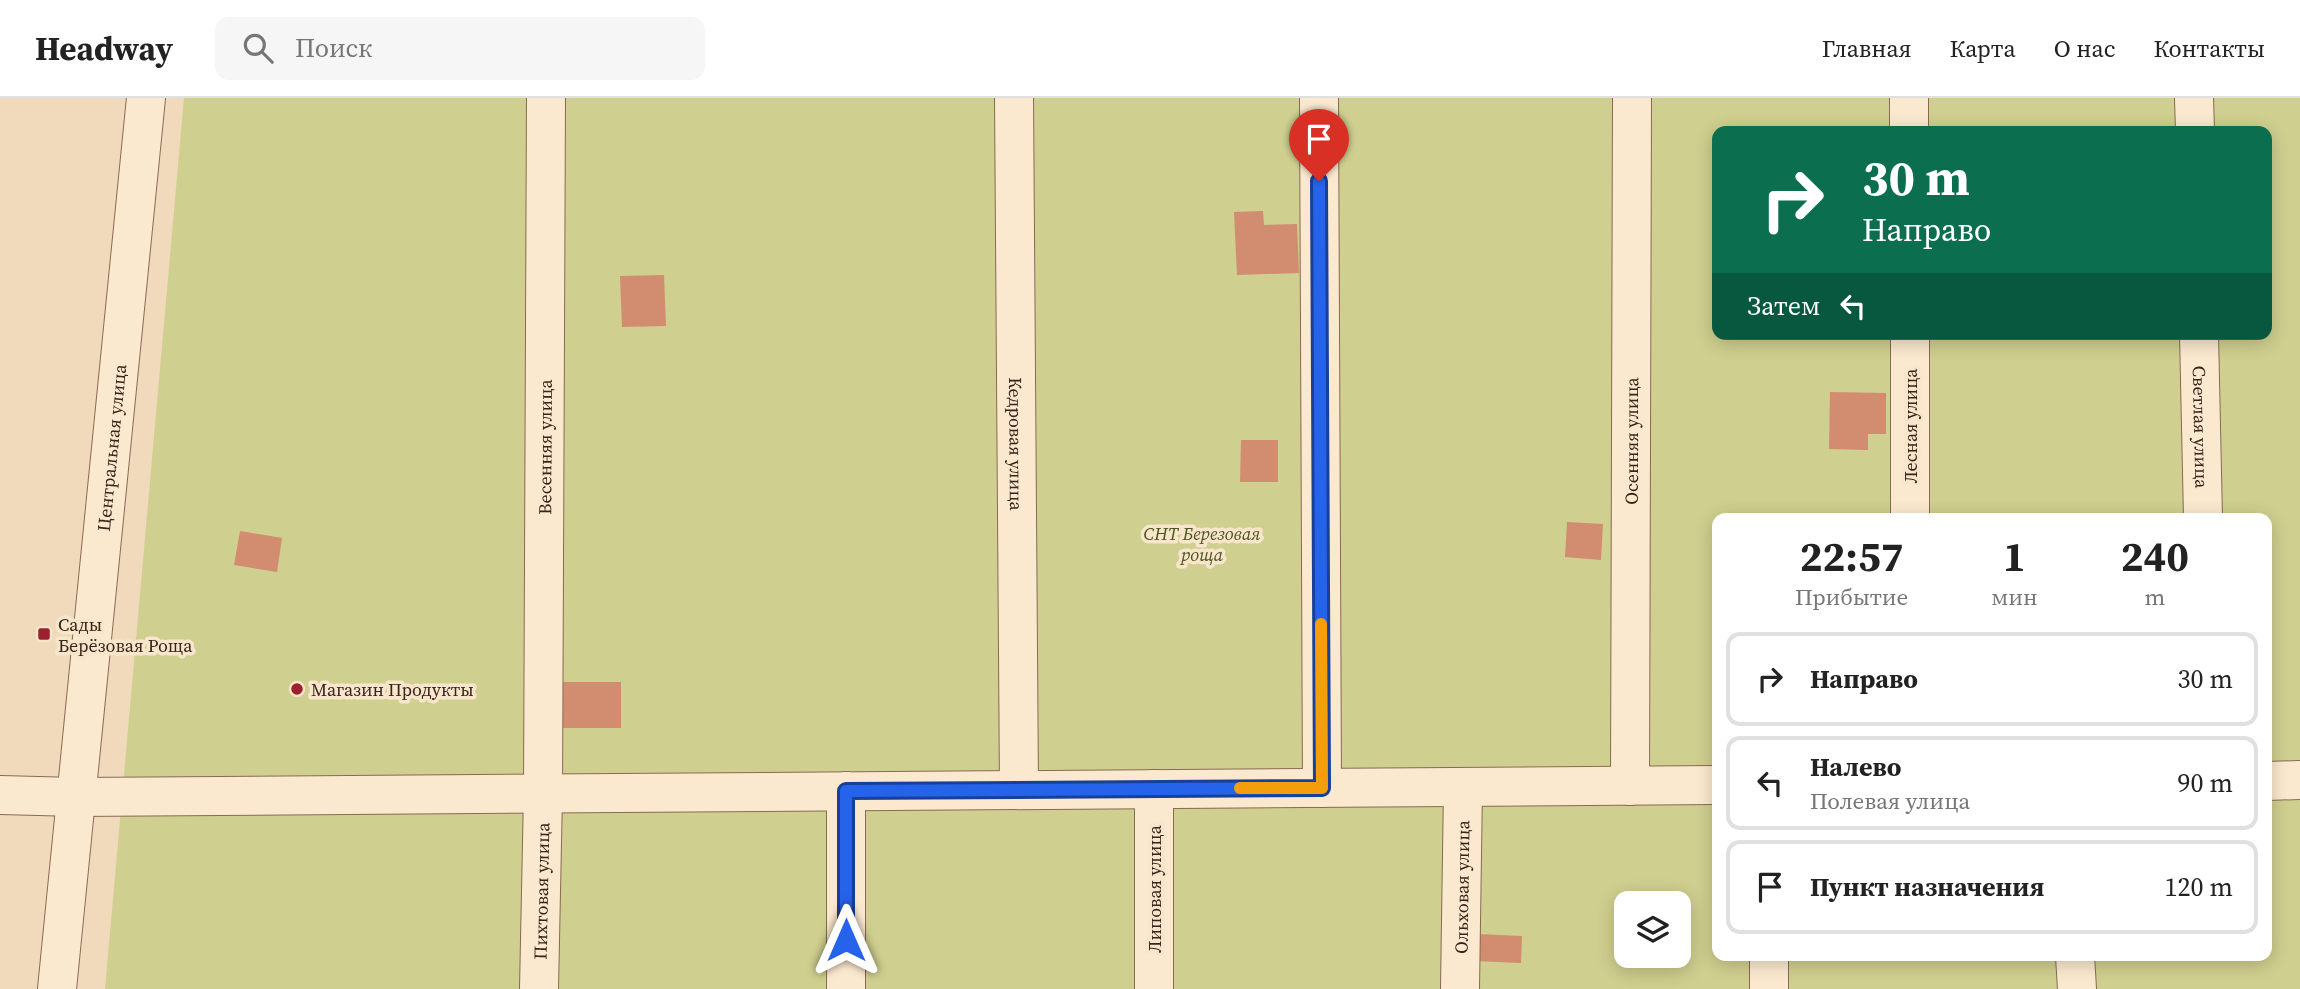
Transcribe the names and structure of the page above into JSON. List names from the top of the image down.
{
  "streets": {
    "street": [
      "Лесная улица",
      "Светлая улица",
      "Осенняя улица",
      "Кедровая улица",
      "Весенняя улица",
      "Центральная улица",
      "Ольховая улица",
      "Липовая улица",
      "Пихтовая улица"
    ]
  },
  "crossings": [
    ["Весенняя улица", "Пихтовая улица"]
  ],
  "parks": ["СНТ Березовая роща"],
  "places": {
    "transit": ["Сады Берёзовая Роща"],
    "other": ["Магазин Продукты"]
  },
  "page": {
    "header": "Headway",
    "search": "Поиск",
    "nav": [
      "Главная",
      "Карта",
      "О нас",
      "Контакты"
    ],
    "turn": ["30 m", "Направо"],
    "then": "Затем",
    "eta": [
      "22:57",
      "Прибытие",
      "1",
      "мин",
      "240",
      "m"
    ],
    "list": [
      {
        "name": "Направо",
        "value": "30 m"
      },
      {
        "name": "Налево",
        "note": "Полевая улица",
        "value": "90 m"
      },
      {
        "name": "Пункт назначения",
        "value": "120 m"
      }
    ]
  }
}
